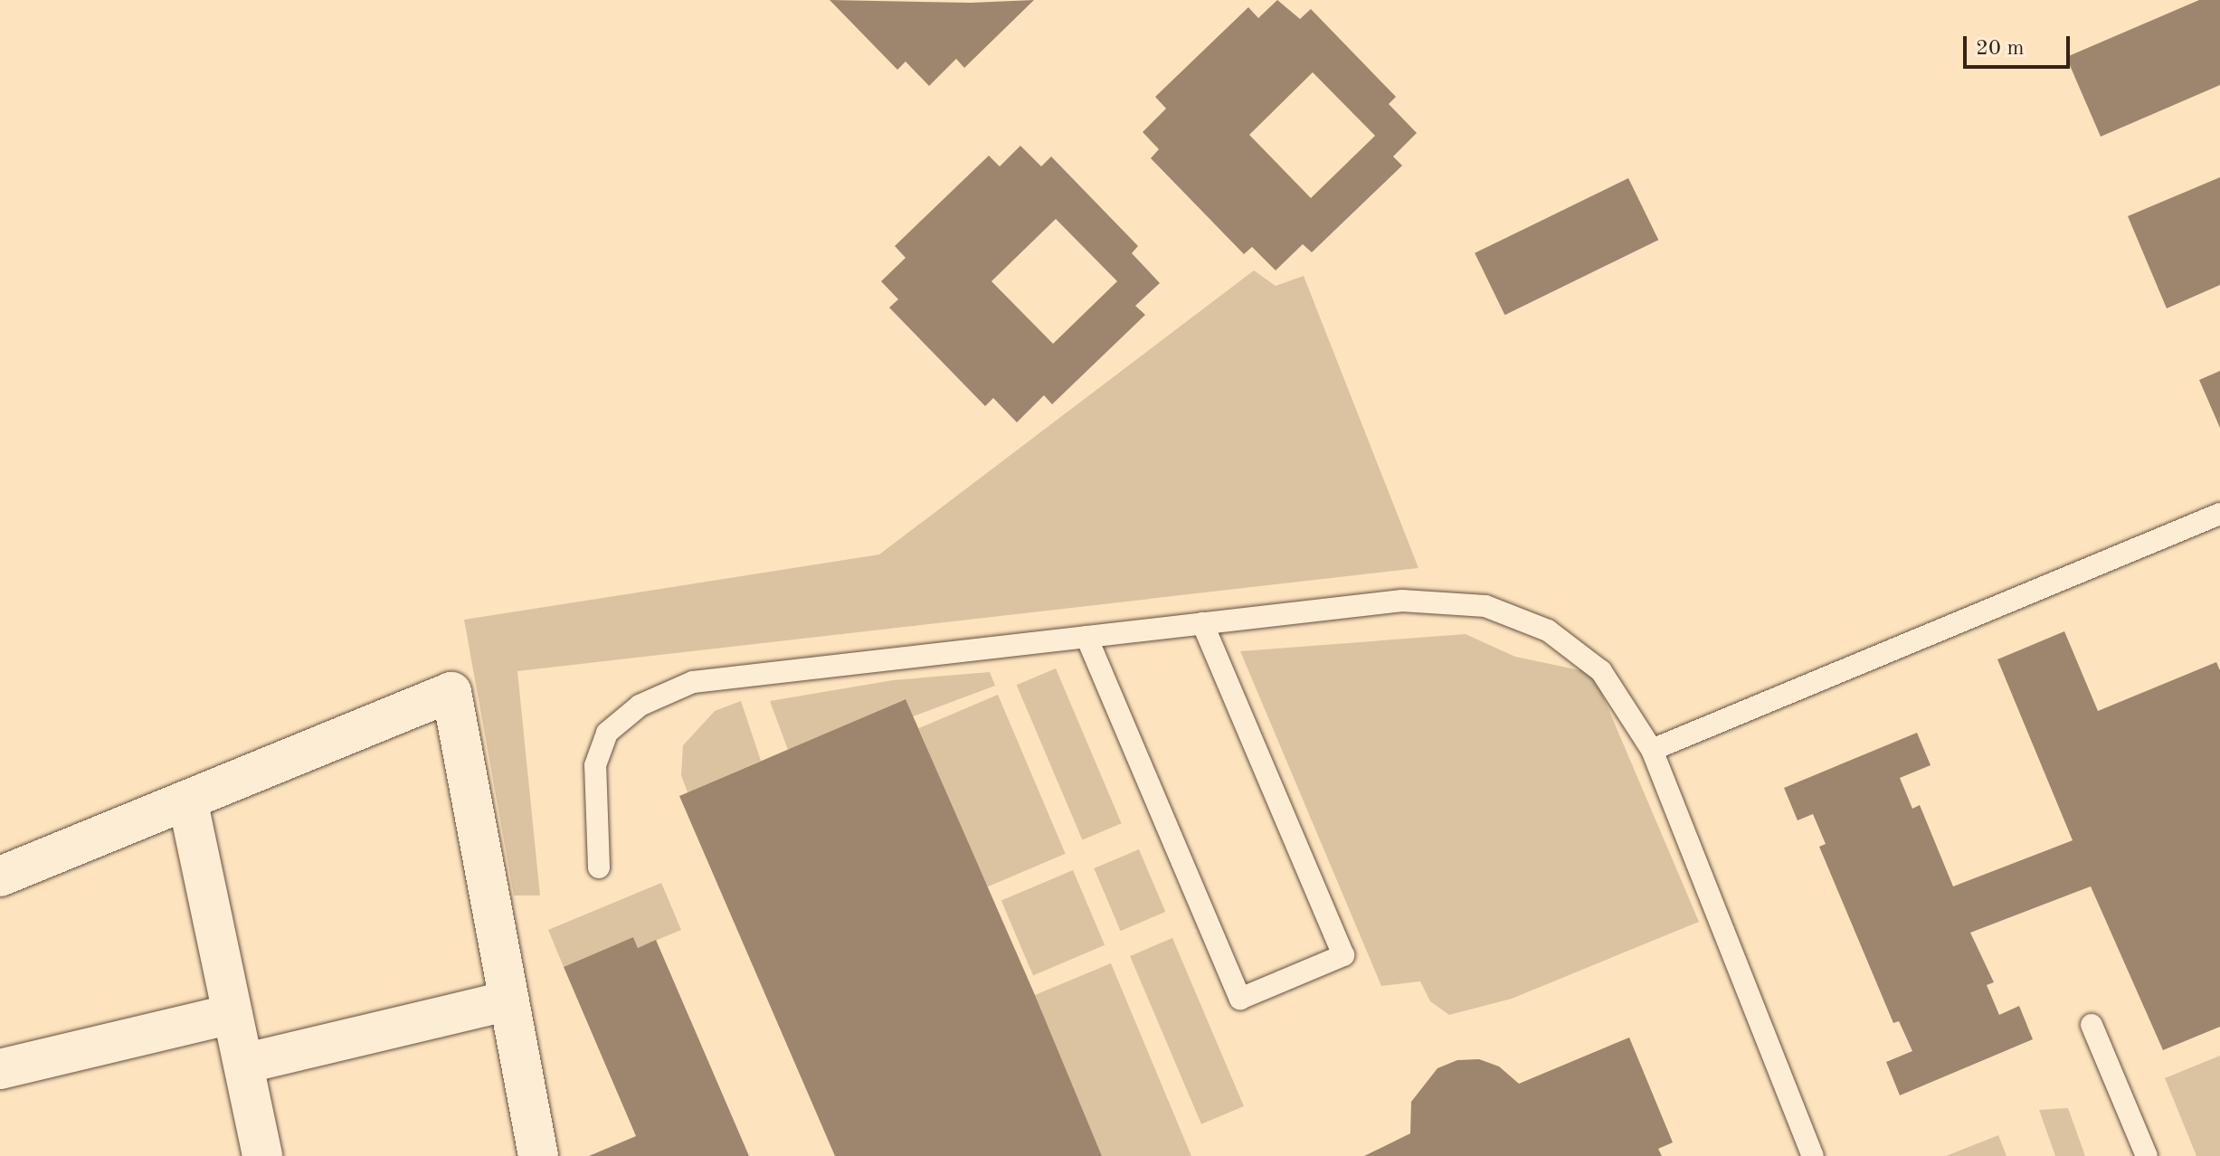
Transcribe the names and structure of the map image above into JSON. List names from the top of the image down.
{
  "scale_bar": "20 m"
}
